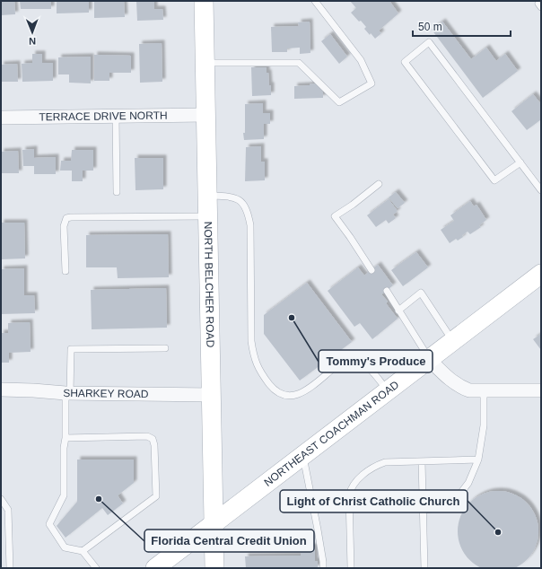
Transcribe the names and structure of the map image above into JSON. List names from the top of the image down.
{
  "streets": {
    "main road": ["NORTH BELCHER ROAD", "NORTHEAST COACHMAN ROAD"],
    "street": ["TERRACE DRIVE NORTH", "SHARKEY ROAD"]
  },
  "crossings": [
    ["TERRACE DRIVE NORTH", "NORTH BELCHER ROAD"],
    ["NORTH BELCHER ROAD", "SHARKEY ROAD"],
    ["NORTH BELCHER ROAD", "NORTHEAST COACHMAN ROAD"]
  ],
  "places": ["Tommy's Produce", "Florida Central Credit Union", "Light of Christ Catholic Church"],
  "scale_bar": "50 m",
  "north": "bottom"
}
